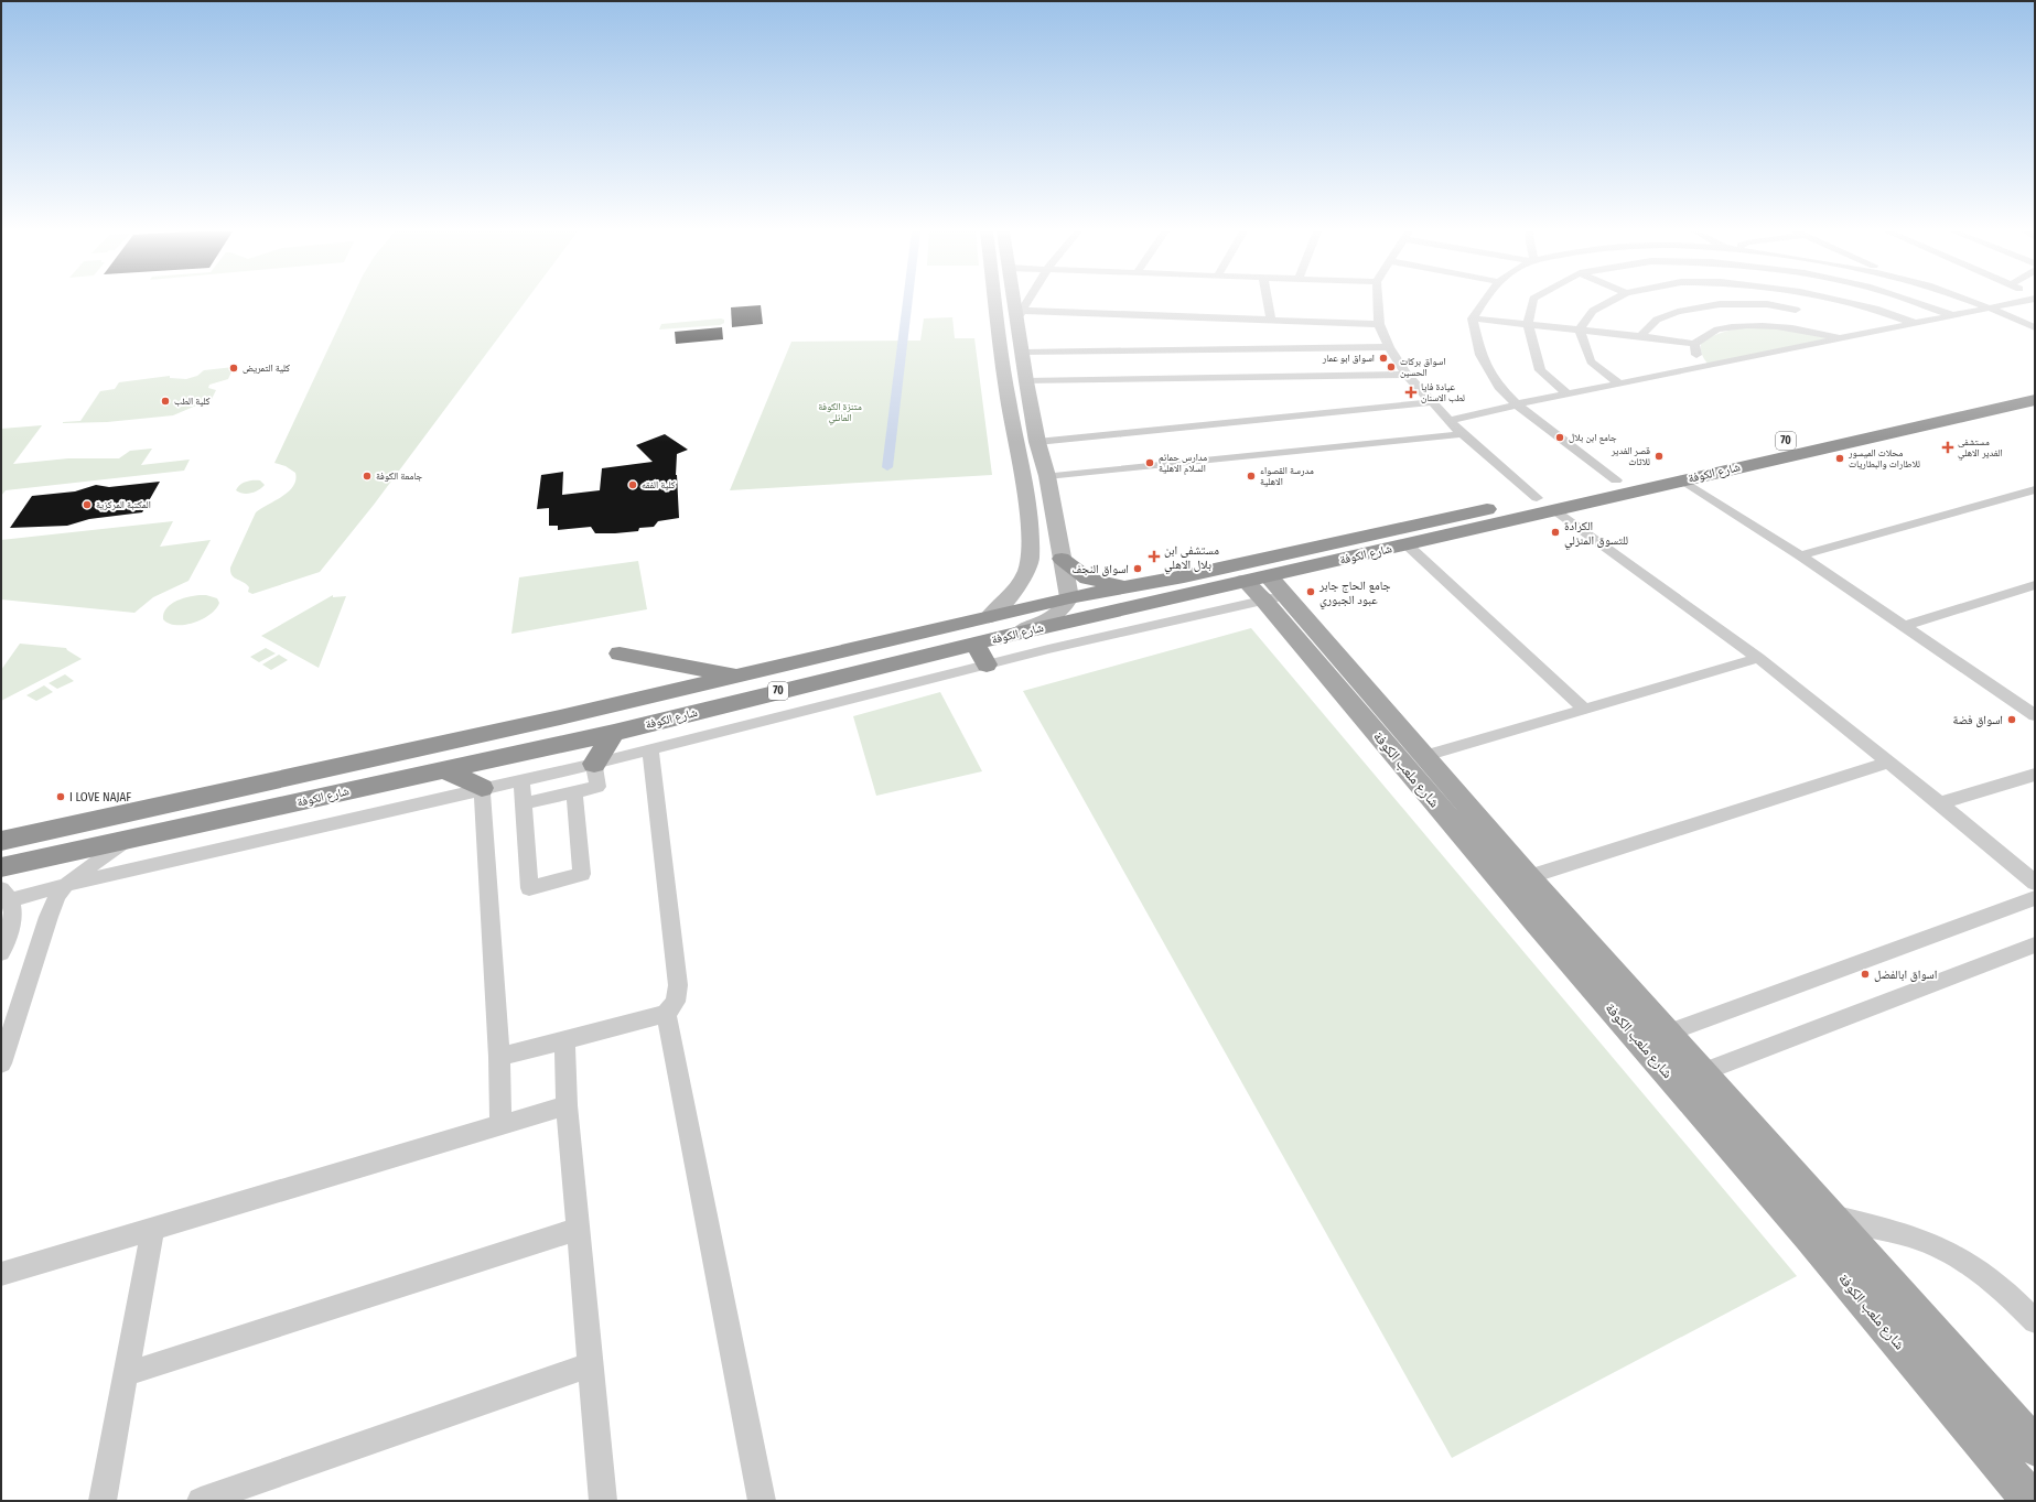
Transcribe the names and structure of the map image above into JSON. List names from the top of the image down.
{
  "streets": {
    "highway": ["70", "شارع الكوفة"],
    "main road": ["شارع ملعب الكوفة"]
  },
  "crossings": [
    ["شارع الكوفة", "شارع ملعب الكوفة"]
  ],
  "parks": ["متنزة الكوفة العائلي"],
  "places": {
    "other": [
      "اسواق ابو عمار",
      "اسواق بركات الحسين",
      "كلية التمريض",
      "كلية الطب",
      "جامع ابن بلال",
      "قصر الغدير للاثاث",
      "محلات الميسور للاطارات والبطاريات",
      "مدارس حمائم السلام الاهلية",
      "جامعة الكوفة",
      "مدرسة القصواء الاهلية",
      "كلية الفقه",
      "المكتبة المركزية",
      "الكرادة للتسوق المنزلي",
      "اسواق النجف",
      "جامع الحاج جابر عبود الجبوري",
      "اسواق فضة",
      "I LOVE NAJAF",
      "اسواق ابالفضل"
    ],
    "health": ["عيادة فايا لطب الاسنان", "مستشفى الغدير الاهلي", "مستشفى ابن بلال الاهلي"]
  }
}
